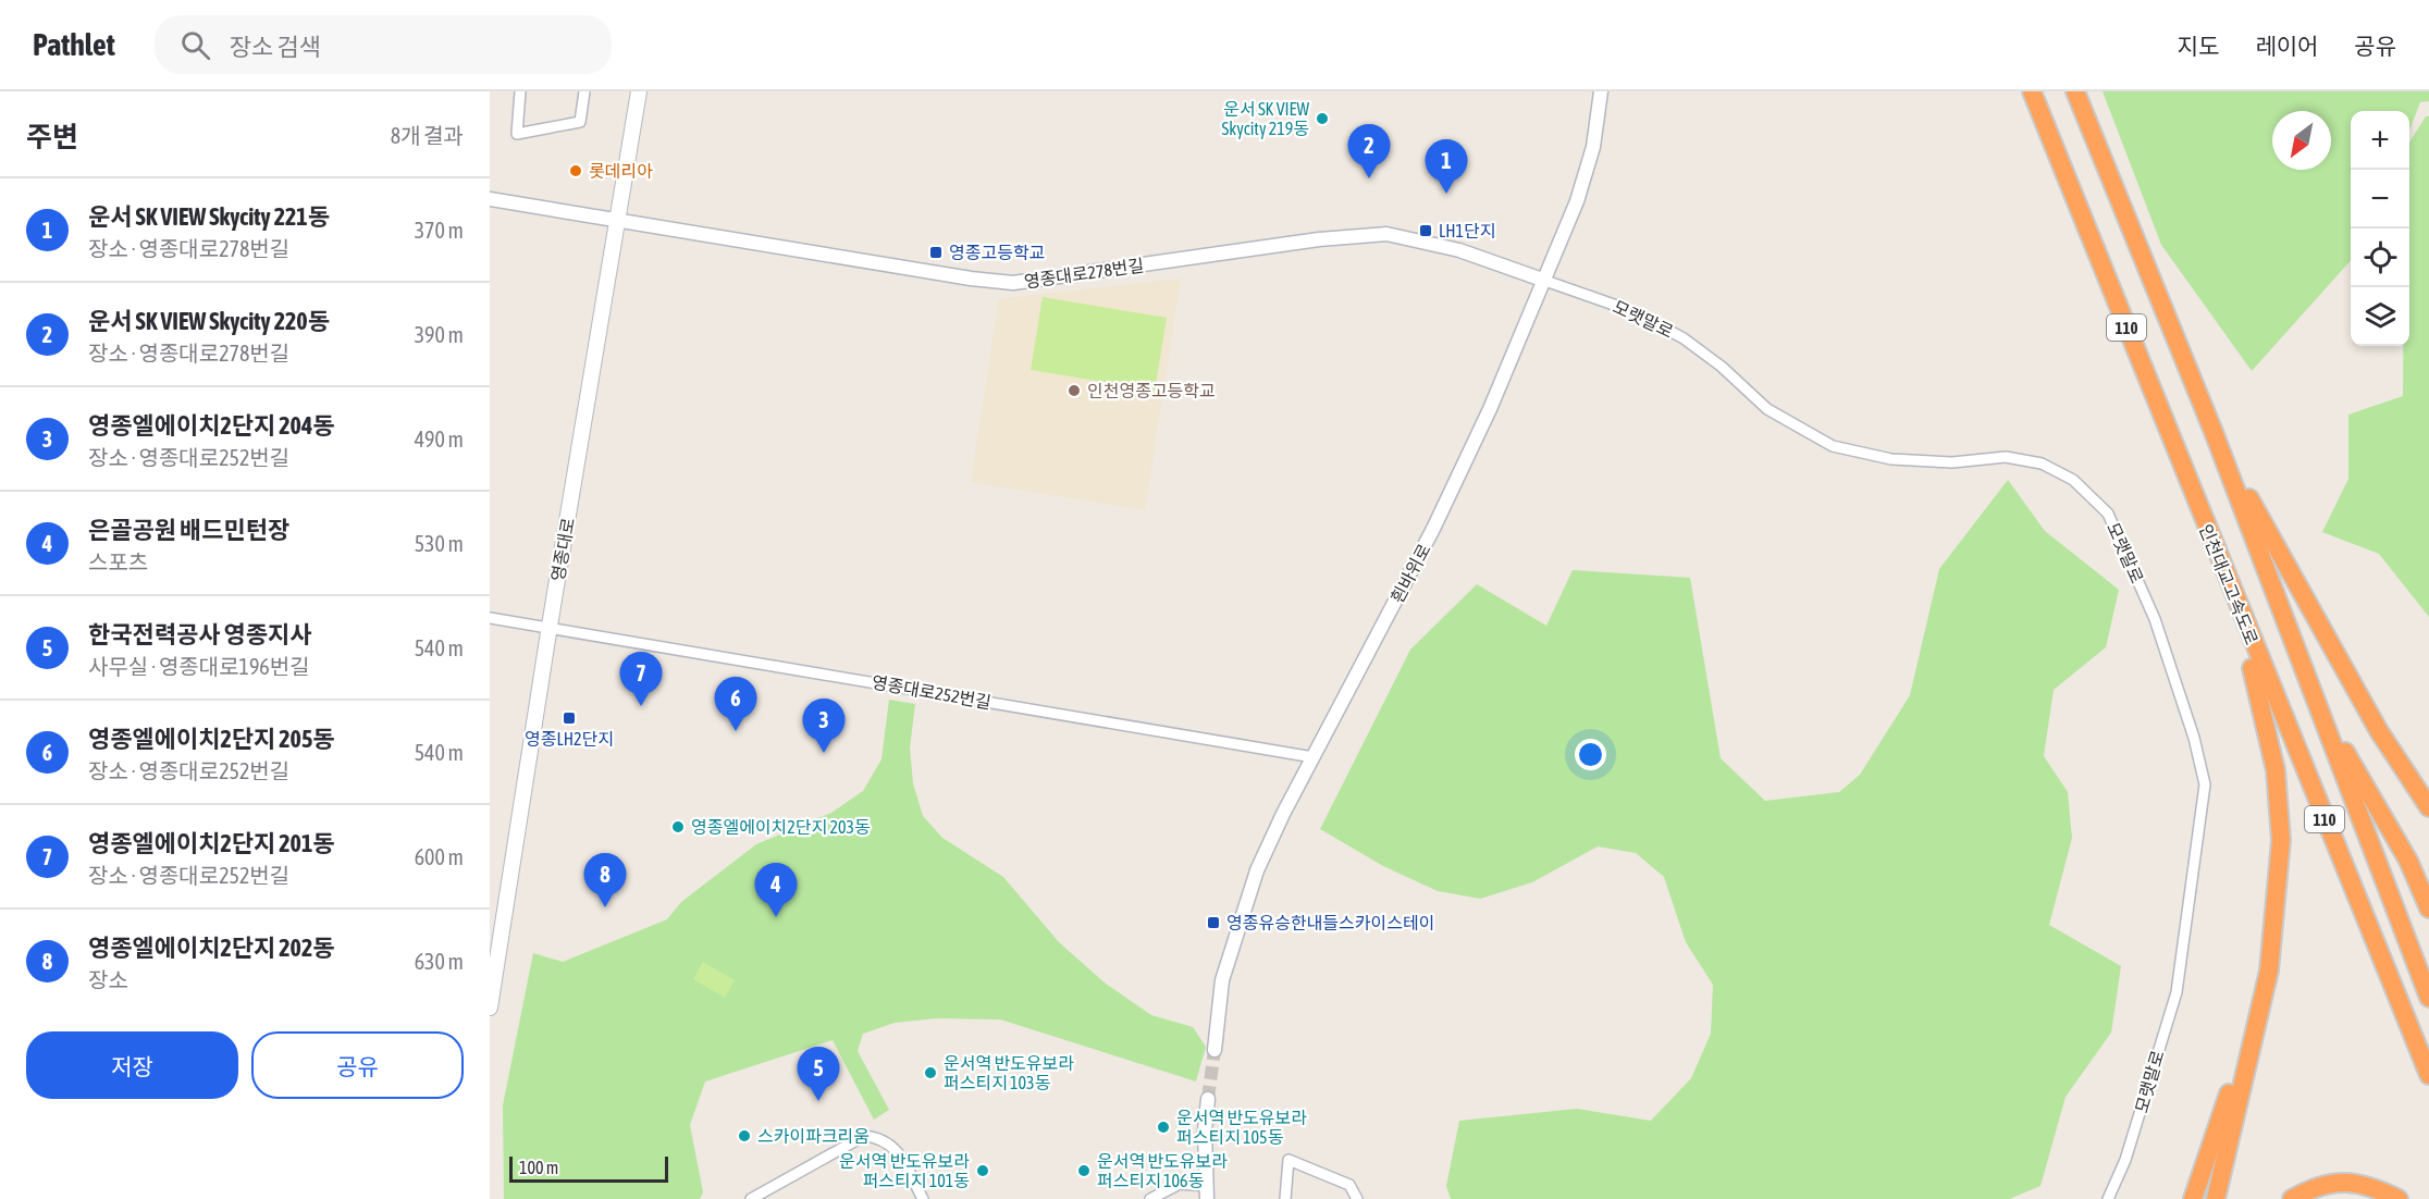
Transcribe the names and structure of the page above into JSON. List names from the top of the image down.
{
  "streets": {
    "highway": ["110", "인천대교고속도로"],
    "main road": ["영종대로"],
    "street": [
      "영종대로278번길",
      "모랫말로",
      "흰바위로",
      "영종대로252번길"
    ]
  },
  "crossings": [
    ["영종대로278번길", "모랫말로"],
    ["영종대로278번길", "영종대로"],
    ["영종대로278번길", "흰바위로"],
    ["모랫말로", "흰바위로"],
    ["영종대로", "영종대로252번길"],
    ["흰바위로", "영종대로252번길"]
  ],
  "places": {
    "other": [
      "운서 SK VIEW Skycity 219동",
      "롯데리아",
      "인천영종고등학교",
      "영종엘에이치2단지 203동",
      "운서역 반도유보라 퍼스티지 103동",
      "운서역 반도유보라 퍼스티지 105동",
      "스카이파크리움",
      "운서역 반도유보라 퍼스티지 101동",
      "운서역 반도유보라 퍼스티지 106동"
    ],
    "transit": [
      "LH1단지",
      "영종고등학교",
      "영종LH2단지",
      "영종유승한내들스카이스테이"
    ]
  },
  "scale_bar": "100 m",
  "north": "bottom left",
  "page": {
    "header": "Pathlet",
    "search": "장소 검색",
    "nav": ["지도", "레이어", "공유"],
    "heading": ["주변", "8개 결과"],
    "map_buttons": ["+", "−"],
    "pins": [
      "2",
      "1",
      "7",
      "6",
      "3",
      "8",
      "4",
      "5"
    ],
    "list": [
      {
        "mark": "1",
        "name": "운서 SK VIEW Skycity 221동",
        "note": "장소 · 영종대로278번길",
        "value": "370 m"
      },
      {
        "mark": "2",
        "name": "운서 SK VIEW Skycity 220동",
        "note": "장소 · 영종대로278번길",
        "value": "390 m"
      },
      {
        "mark": "3",
        "name": "영종엘에이치2단지 204동",
        "note": "장소 · 영종대로252번길",
        "value": "490 m"
      },
      {
        "mark": "4",
        "name": "은골공원 배드민턴장",
        "note": "스포츠",
        "value": "530 m"
      },
      {
        "mark": "5",
        "name": "한국전력공사 영종지사",
        "note": "사무실 · 영종대로196번길",
        "value": "540 m"
      },
      {
        "mark": "6",
        "name": "영종엘에이치2단지 205동",
        "note": "장소 · 영종대로252번길",
        "value": "540 m"
      },
      {
        "mark": "7",
        "name": "영종엘에이치2단지 201동",
        "note": "장소 · 영종대로252번길",
        "value": "600 m"
      },
      {
        "mark": "8",
        "name": "영종엘에이치2단지 202동",
        "note": "장소",
        "value": "630 m"
      }
    ],
    "buttons": ["저장", "공유"],
    "scale": "100 m"
  }
}
